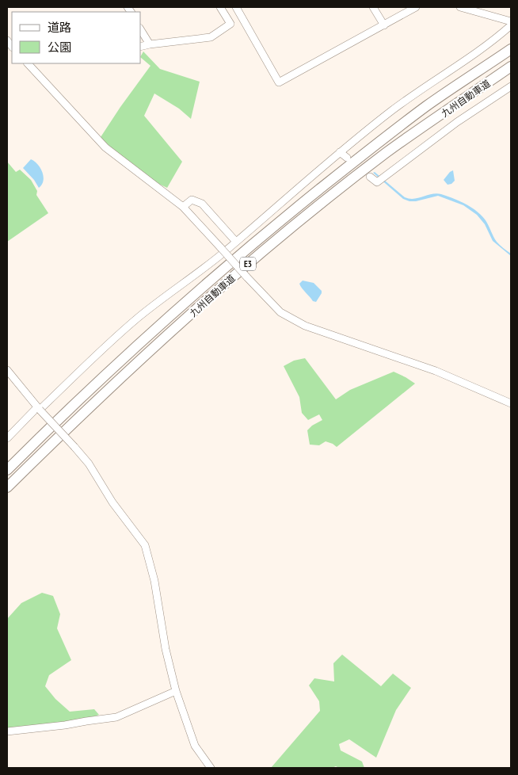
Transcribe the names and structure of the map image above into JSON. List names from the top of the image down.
{
  "streets": {
    "highway": ["九州自動車道", "E3"]
  },
  "legend": ["道路", "公園"]
}
